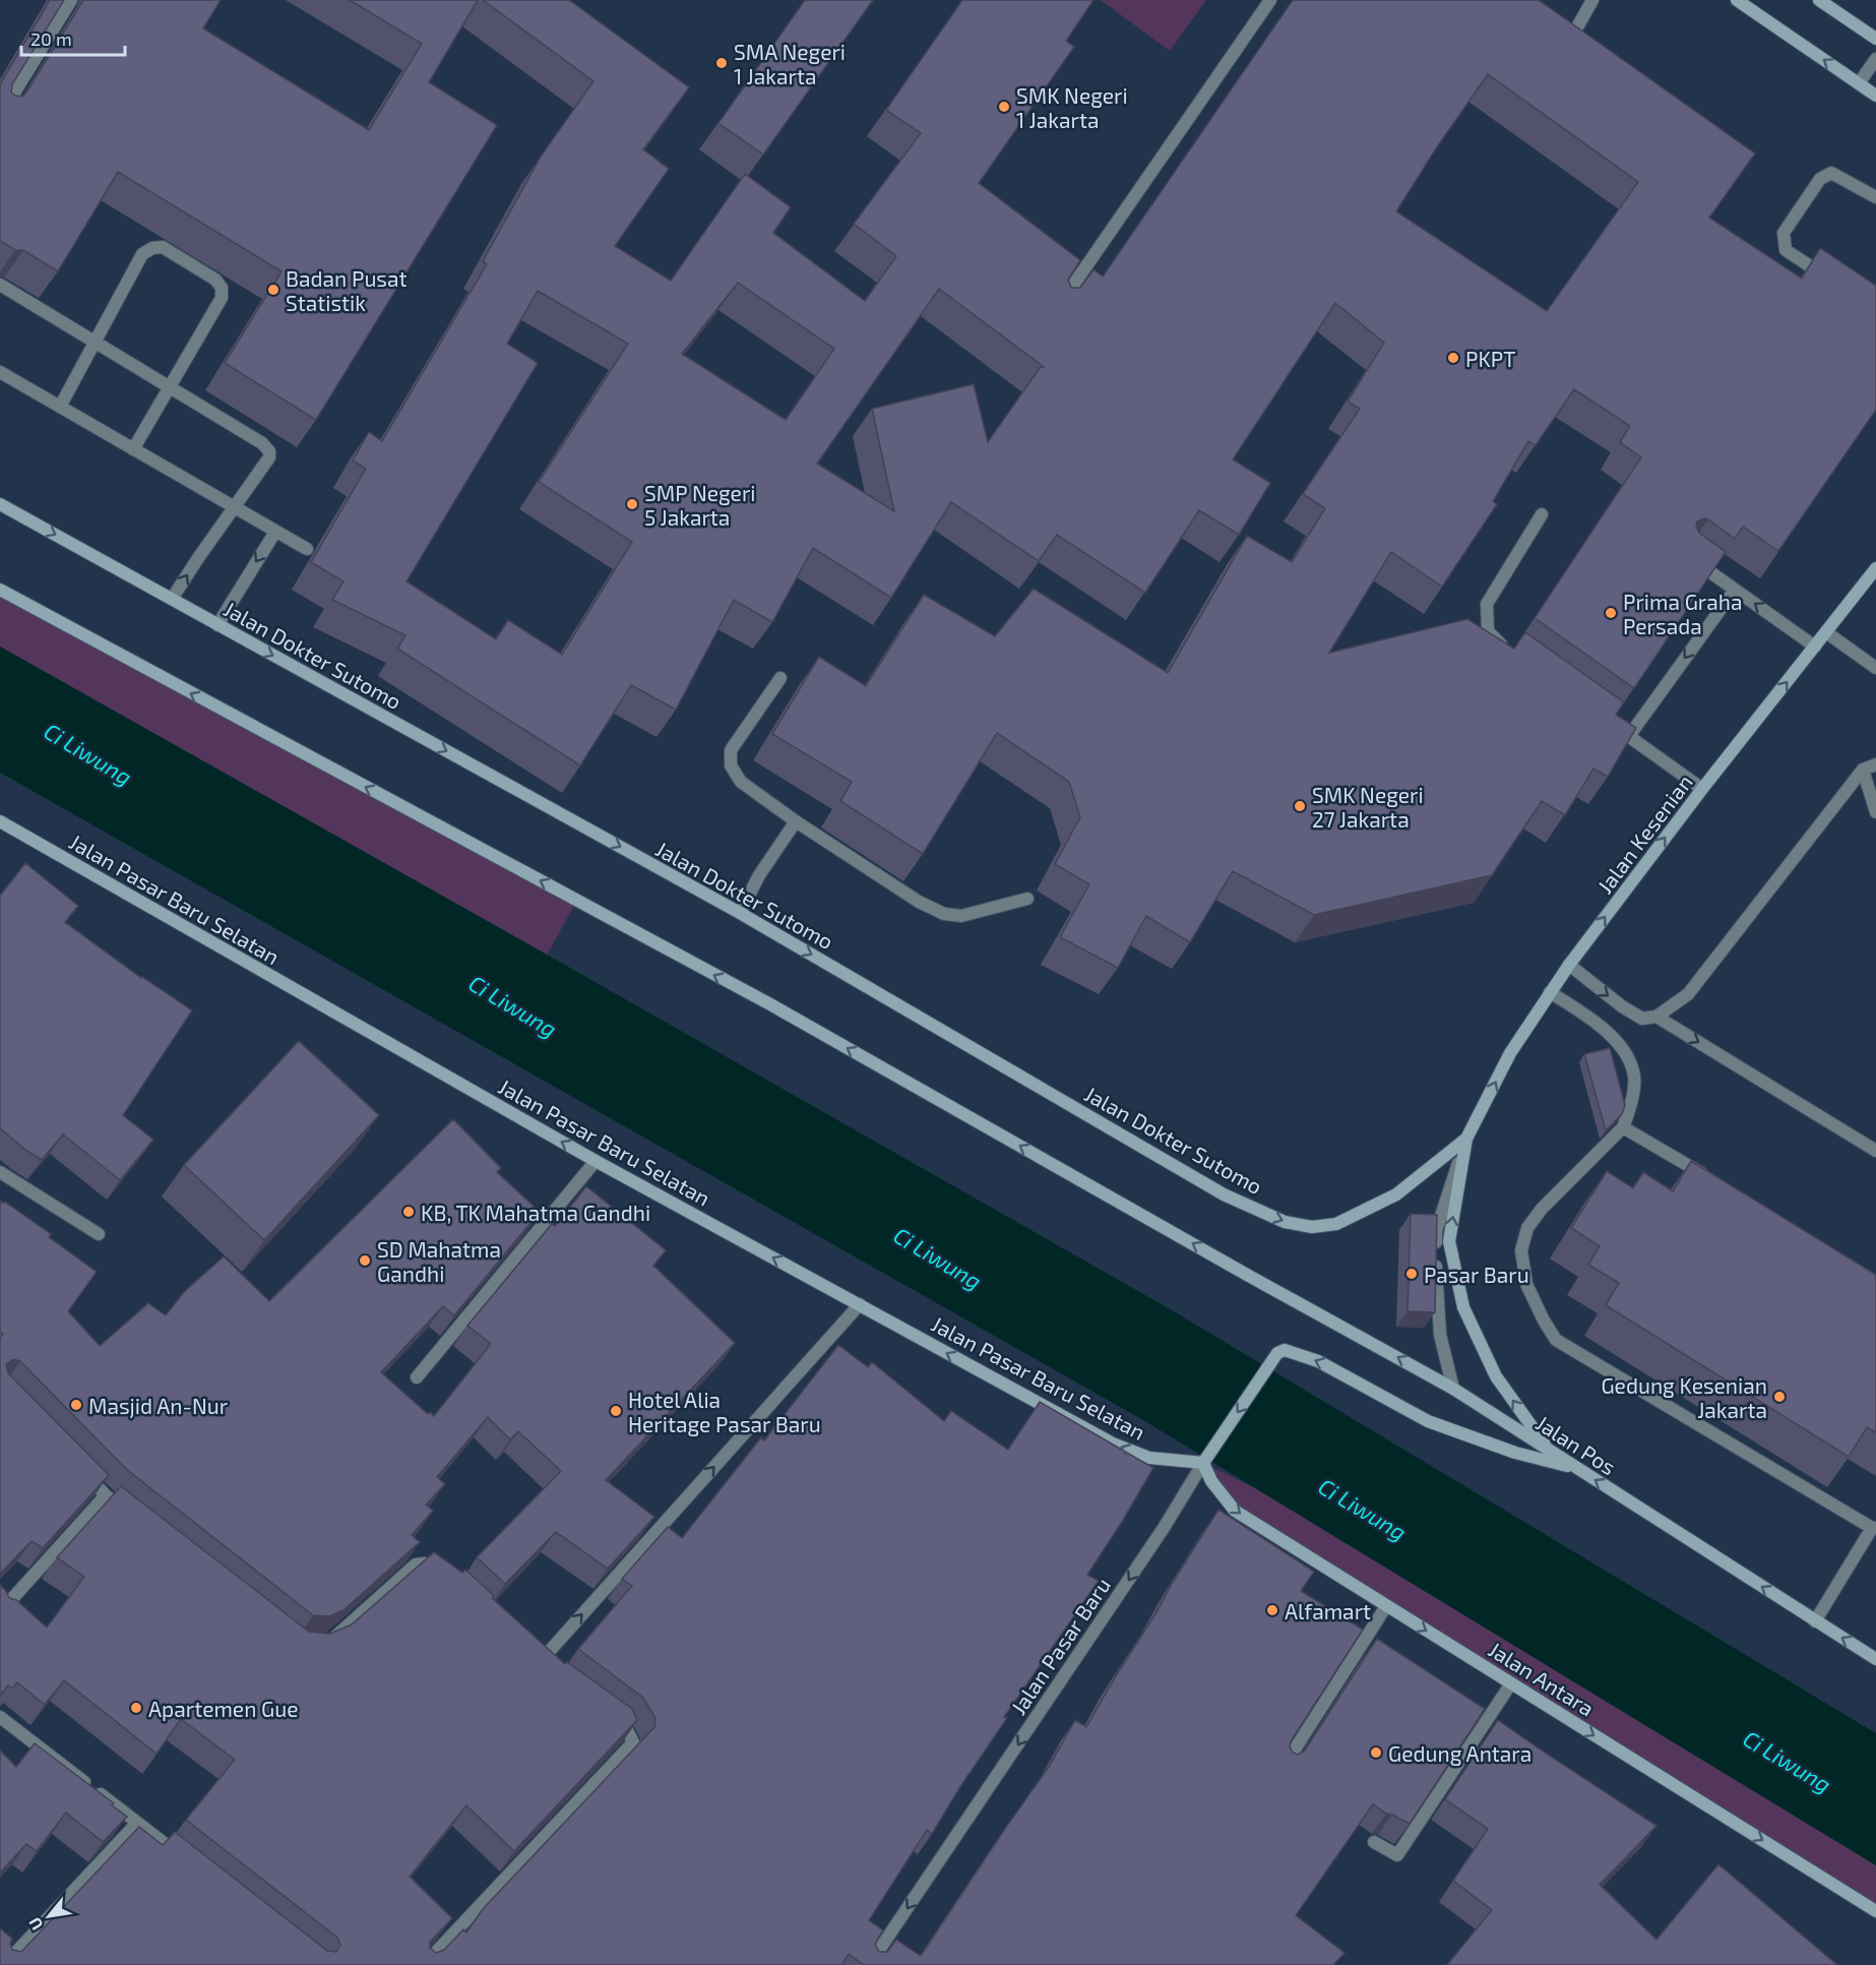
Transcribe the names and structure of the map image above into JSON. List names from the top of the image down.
{
  "streets": {
    "main road": [
      "Jalan Dokter Sutomo",
      "Jalan Kesenian",
      "Jalan Pasar Baru Selatan",
      "Jalan Pos",
      "Jalan Pasar Baru",
      "Jalan Antara"
    ]
  },
  "crossings": [
    ["Jalan Dokter Sutomo", "Jalan Kesenian"],
    ["Jalan Pasar Baru Selatan", "Jalan Pasar Baru"],
    ["Jalan Pasar Baru Selatan", "Jalan Antara"],
    ["Jalan Pos", "Jalan Pasar Baru"],
    ["Jalan Pasar Baru", "Jalan Antara"]
  ],
  "one_way": [
    "Jalan Dokter Sutomo",
    "Jalan Kesenian",
    "Jalan Pasar Baru Selatan",
    "Jalan Pos",
    "Jalan Pasar Baru",
    "Jalan Antara"
  ],
  "water": ["Ci Liwung"],
  "places": [
    "SMA Negeri 1 Jakarta",
    "SMK Negeri 1 Jakarta",
    "Badan Pusat Statistik",
    "PKPT",
    "SMP Negeri 5 Jakarta",
    "Prima Graha Persada",
    "SMK Negeri 27 Jakarta",
    "KB, TK Mahatma Gandhi",
    "SD Mahatma Gandhi",
    "Pasar Baru",
    "Gedung Kesenian Jakarta",
    "Masjid An-Nur",
    "Hotel Alia Heritage Pasar Baru",
    "Alfamart",
    "Apartemen Gue",
    "Gedung Antara"
  ],
  "scale_bar": "20 m",
  "north": "bottom left"
}
